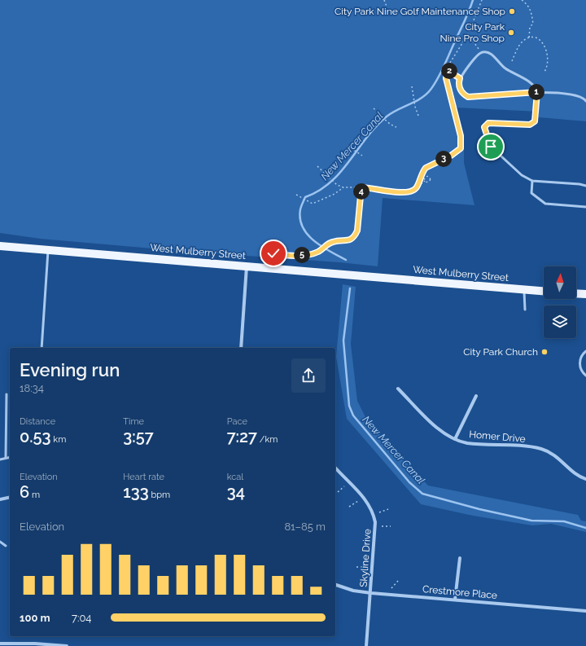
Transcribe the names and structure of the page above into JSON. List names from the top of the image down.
{
  "streets": {
    "main road": ["West Mulberry Street"],
    "street": ["Homer Drive", "Skyline Drive", "Crestmore Place"]
  },
  "crossings": [
    ["Skyline Drive", "Crestmore Place"]
  ],
  "water": ["New Mercer Canal"],
  "places": ["City Park Nine Golf Maintenance Shop", "City Park Nine Pro Shop", "City Park Church"],
  "north": "top",
  "page": {
    "pins": [
      "2",
      "1",
      "3",
      "4",
      "5"
    ],
    "heading": ["Evening run", "18:34"],
    "stats": [
      ["Distance", "0.53 km"],
      ["Time", "3:57"],
      ["Pace", "7:27 /km"],
      ["Elevation", "6 m"],
      ["Heart rate", "133 bpm"],
      ["kcal", "34"]
    ],
    "chart": ["Elevation", "81–85 m"],
    "list": [
      {
        "name": "100 m",
        "note": "7:04"
      }
    ]
  }
}
